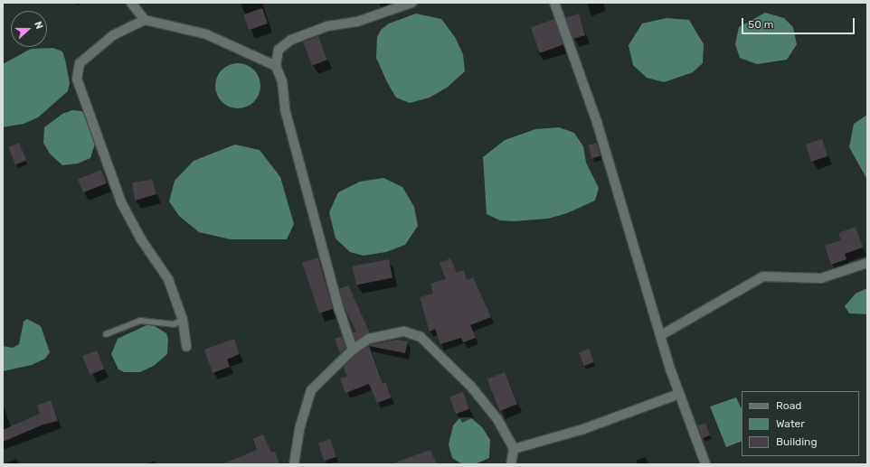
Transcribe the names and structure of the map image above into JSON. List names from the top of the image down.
{
  "legend": ["Road", "Water", "Building"],
  "scale_bar": "50 m",
  "north": "right"
}
